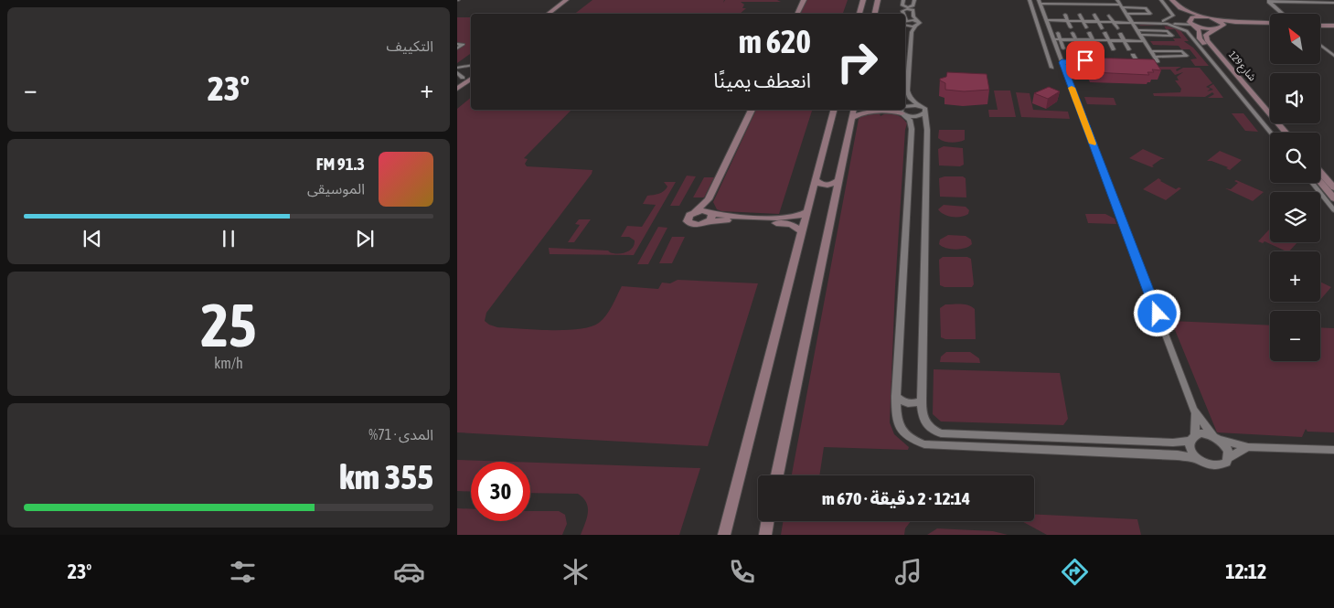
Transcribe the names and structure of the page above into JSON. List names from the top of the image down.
{
  "streets": {
    "street": ["شارع 129"]
  },
  "north": "top left",
  "page": {
    "tile": [
      "التكييف",
      ["25", "km/h"],
      ["المدى · 71%", "355 km"]
    ],
    "map_buttons": ["+", "−"],
    "turn": ["620 m", "انعطف يمينًا"],
    "heat": ["−", "23°", "+"],
    "song": ["91.3 FM", "الموسيقى"],
    "limit": "30",
    "trip": "12:14 · 2 دقيقة · 670 m",
    "tabs": ["12:12", "23°"]
  }
}
